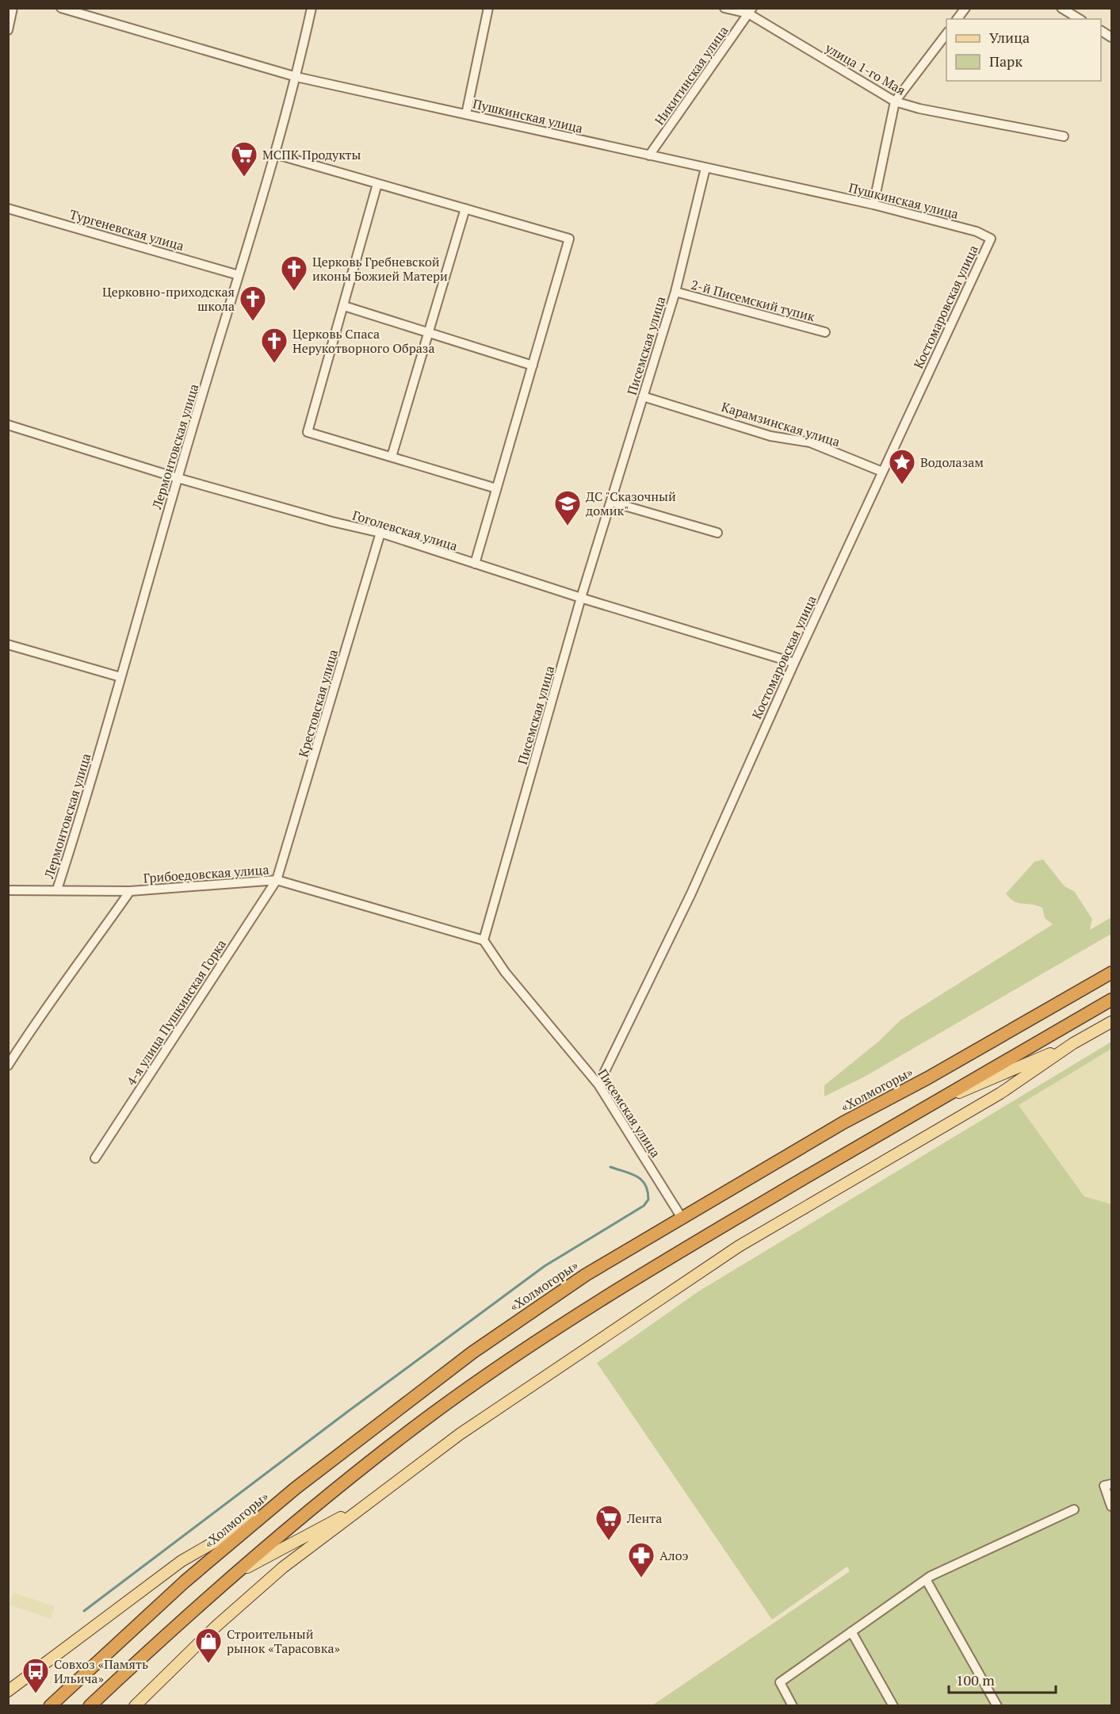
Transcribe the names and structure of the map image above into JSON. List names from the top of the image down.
{
  "streets": {
    "highway": ["«Холмогоры»"],
    "street": [
      "улица 1-го Мая",
      "Никитинская улица",
      "Пушкинская улица",
      "Тургеневская улица",
      "2-й Писемский тупик",
      "Костомаровская улица",
      "Писемская улица",
      "Карамзинская улица",
      "Лермонтовская улица",
      "Гоголевская улица",
      "Крестовская улица",
      "Грибоедовская улица",
      "4-я улица Пушкинская Горка"
    ]
  },
  "crossings": [
    ["улица 1-го Мая", "Никитинская улица"],
    ["Никитинская улица", "Пушкинская улица"],
    ["Пушкинская улица", "Костомаровская улица"],
    ["Пушкинская улица", "Писемская улица"],
    ["Пушкинская улица", "Лермонтовская улица"],
    ["Тургеневская улица", "Лермонтовская улица"],
    ["2-й Писемский тупик", "Писемская улица"],
    ["Костомаровская улица", "Писемская улица"],
    ["Костомаровская улица", "Карамзинская улица"],
    ["Костомаровская улица", "Гоголевская улица"],
    ["Писемская улица", "Карамзинская улица"],
    ["Писемская улица", "Гоголевская улица"],
    ["Писемская улица", "Грибоедовская улица"],
    ["Писемская улица", "«Холмогоры»"],
    ["Лермонтовская улица", "Гоголевская улица"],
    ["Лермонтовская улица", "Грибоедовская улица"],
    ["Гоголевская улица", "Крестовская улица"],
    ["Крестовская улица", "Грибоедовская улица"],
    ["Крестовская улица", "4-я улица Пушкинская Горка"],
    ["Грибоедовская улица", "4-я улица Пушкинская Горка"]
  ],
  "places": {
    "supermarket": ["МСПК Продукты", "Лента"],
    "church": ["Церковь Гребневской иконы Божией Матери", "Церковно-приходская школа", "Церковь Спаса Нерукотворного Образа"],
    "place": ["Водолазам"],
    "school or university": ["ДС \"Сказочный домик\""],
    "pharmacy": ["Алоэ"],
    "shop": ["Строительный рынок «Тарасовка»"],
    "bus stop": ["Совхоз «Память Ильича»"]
  },
  "legend": ["Улица", "Парк"],
  "scale_bar": "100 m"
}
